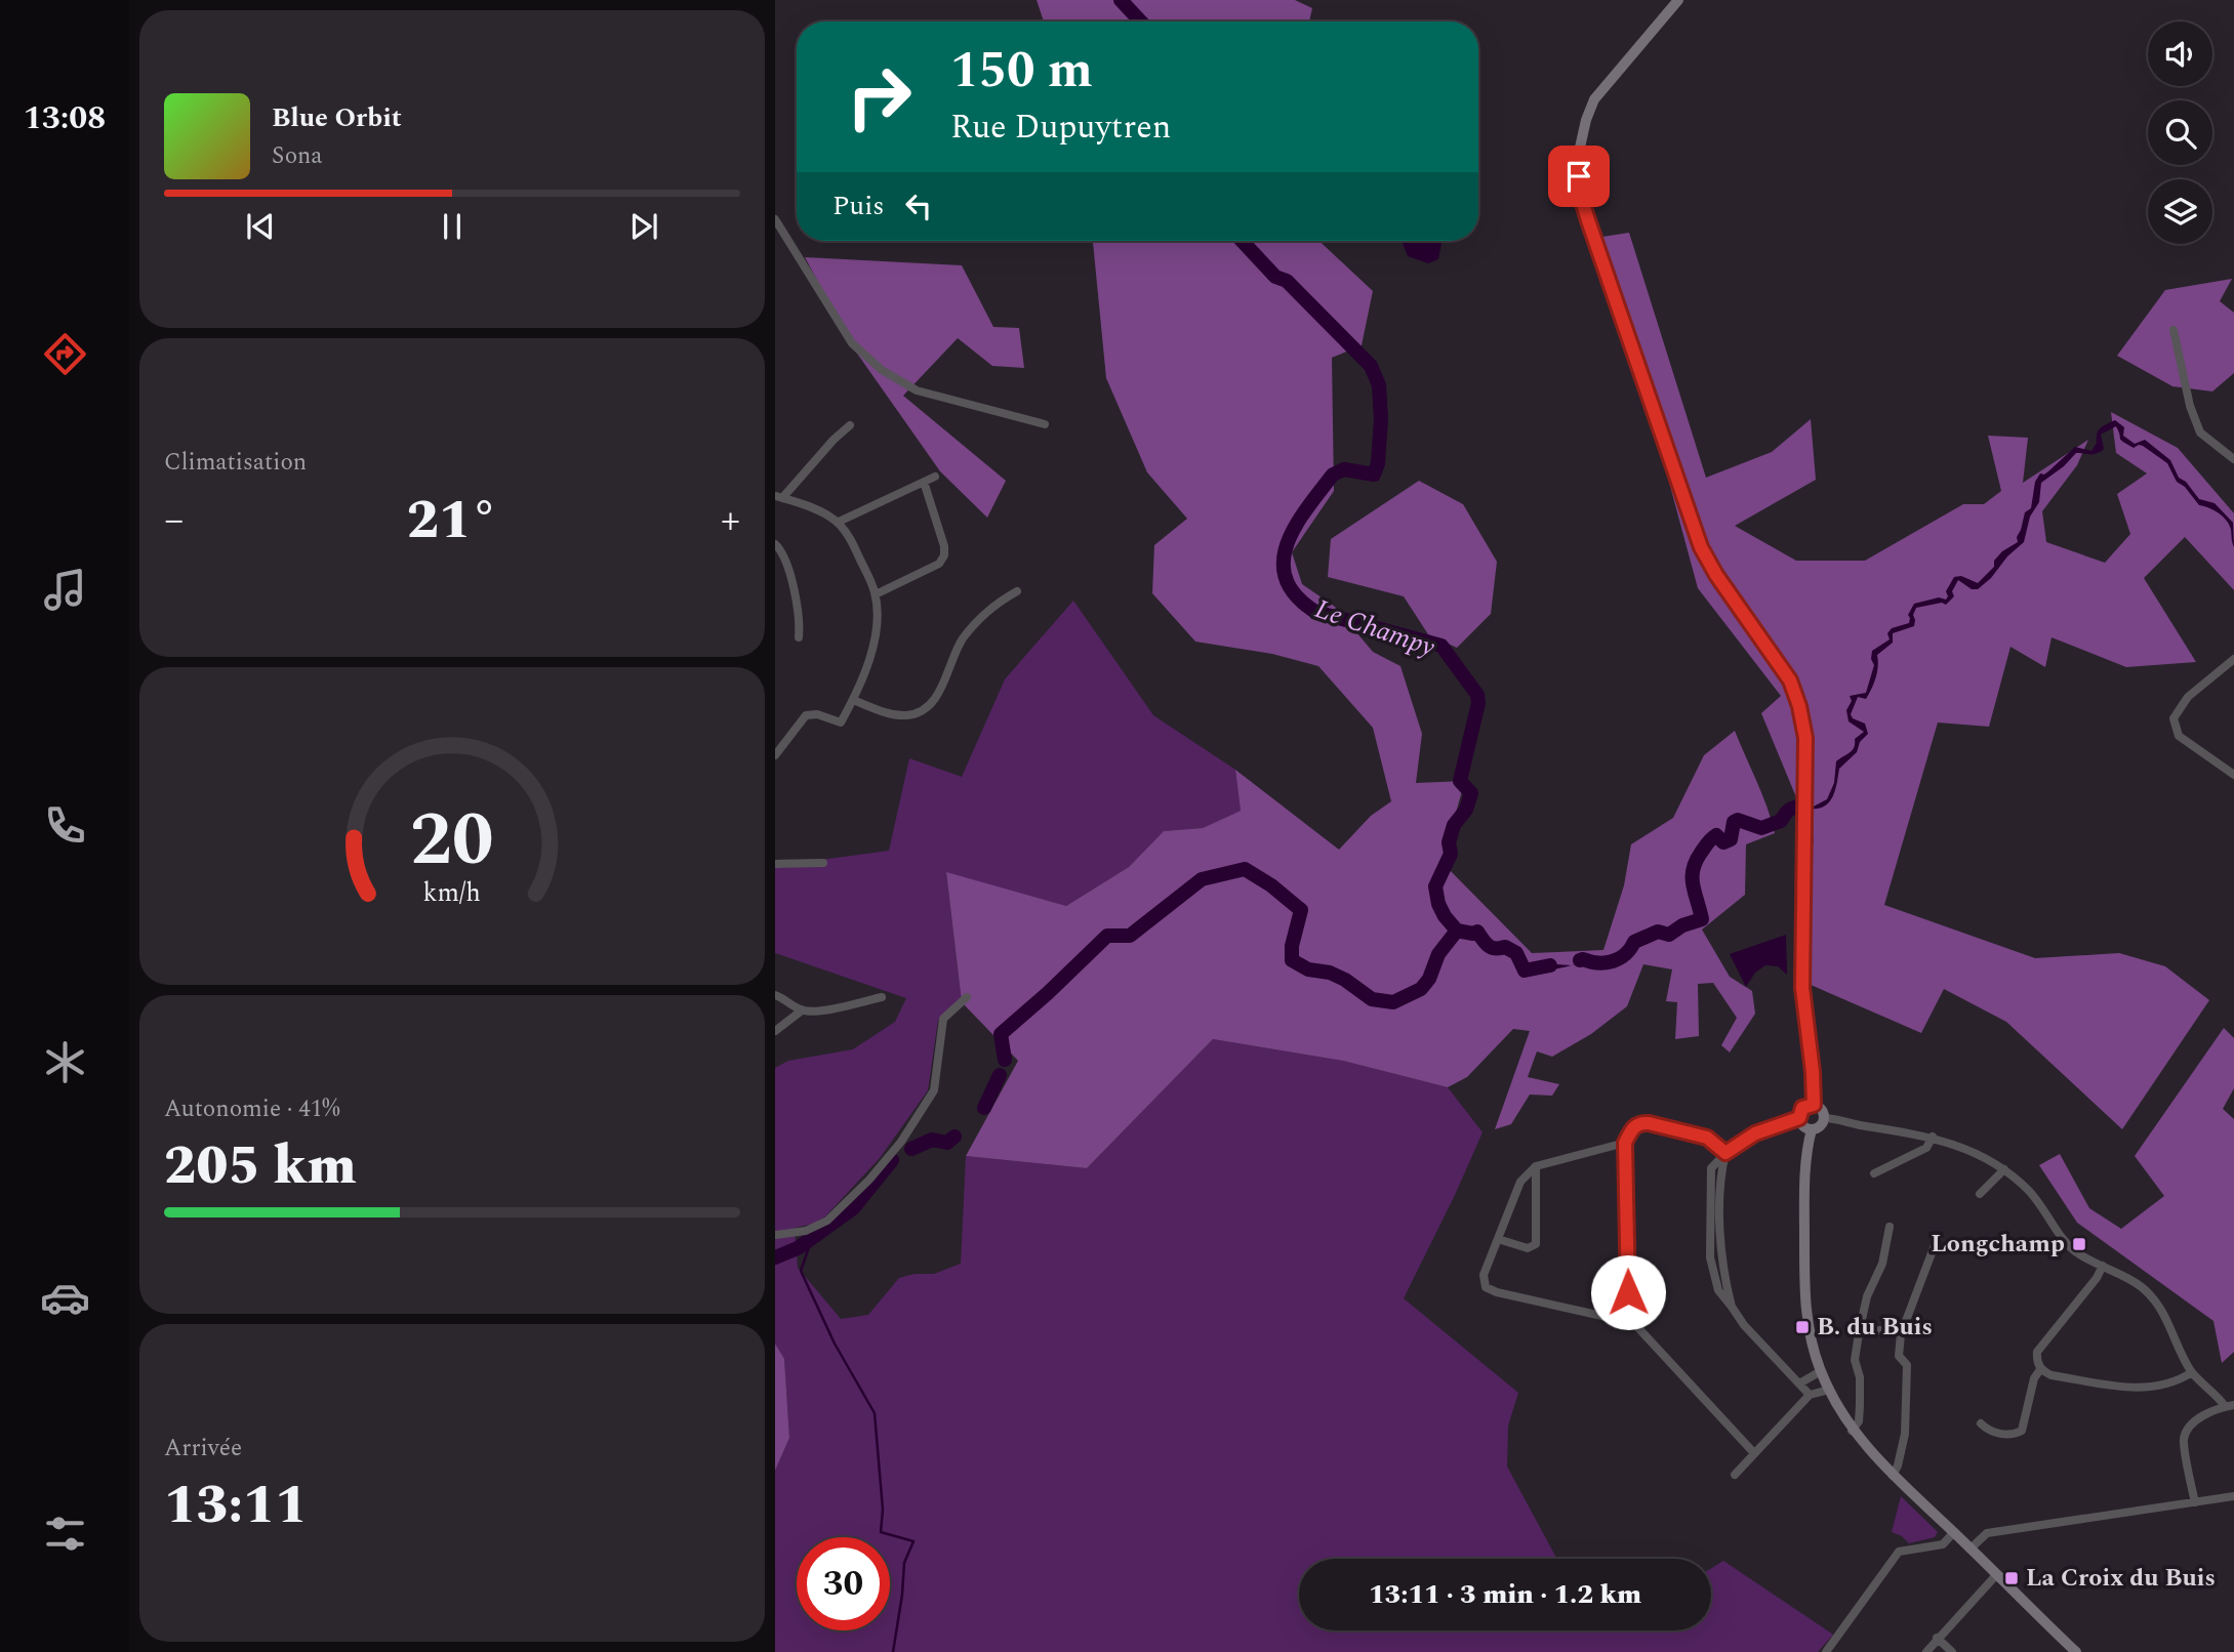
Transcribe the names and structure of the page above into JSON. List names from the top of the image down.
{
  "water": ["Le Champy"],
  "places": {
    "transit": ["Longchamp", "B. du Buis", "La Croix du Buis"]
  },
  "page": {
    "tabs": "13:08",
    "turn": ["150 m", "Rue Dupuytren"],
    "song": ["Blue Orbit", "Sona"],
    "then": "Puis",
    "tile": [
      "Climatisation",
      ["Autonomie · 41%", "205 km"],
      ["Arrivée", "13:11"]
    ],
    "heat": ["−", "21°", "+"],
    "limit": "30",
    "trip": "13:11 · 3 min · 1.2 km",
    "gauge": ["20", "km/h"]
  }
}
